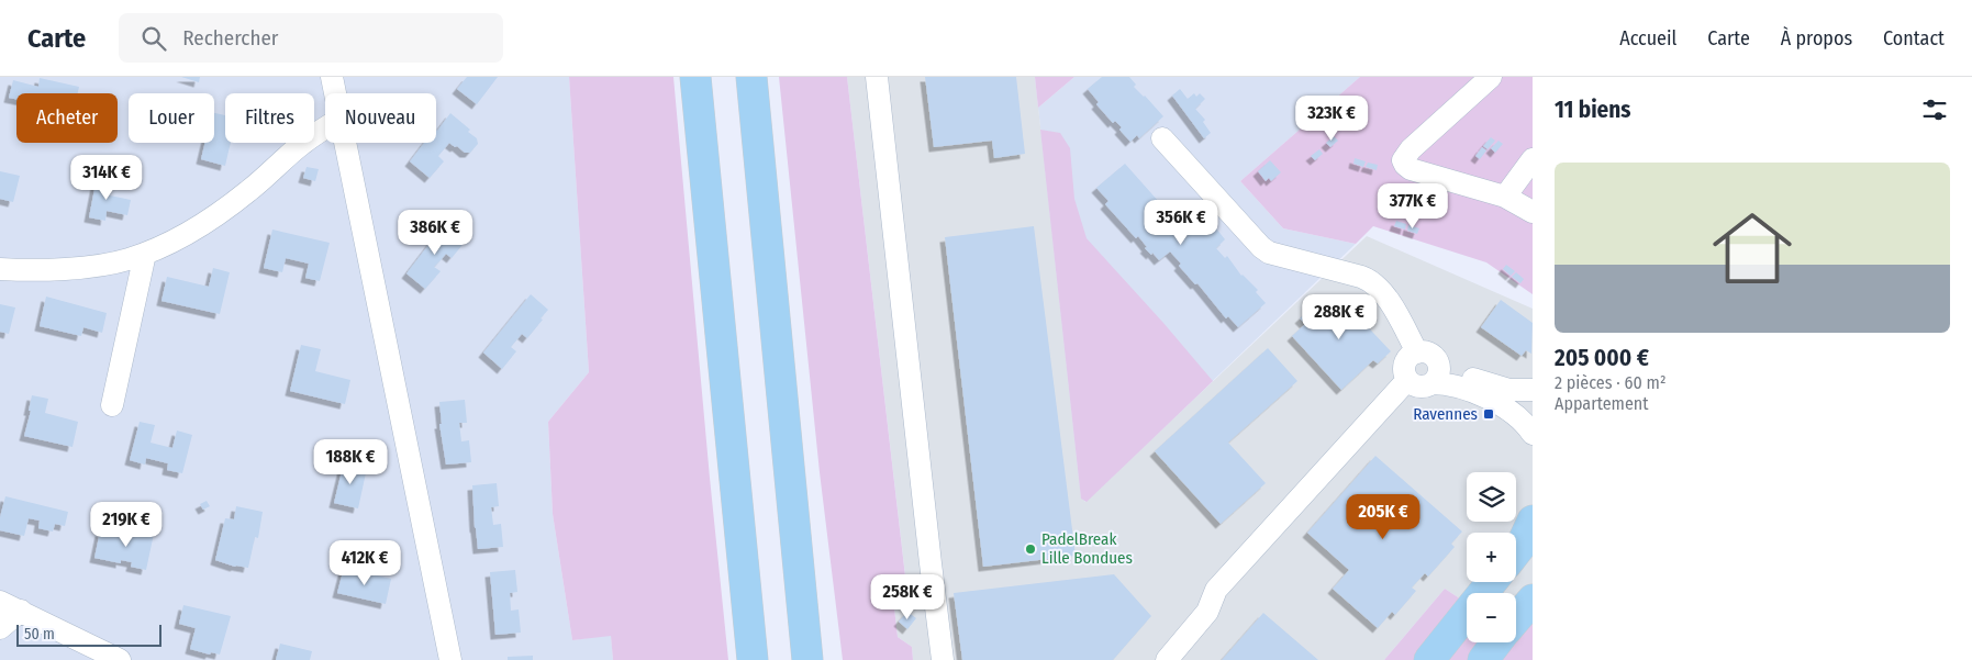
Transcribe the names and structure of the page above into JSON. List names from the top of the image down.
{
  "places": {
    "transit": ["Ravennes"],
    "other": ["PadelBreak Lille Bondues"]
  },
  "scale_bar": "50 m",
  "page": {
    "header": "Carte",
    "search": "Rechercher",
    "nav": [
      "Accueil",
      "Carte",
      "À propos",
      "Contact"
    ],
    "heading": "11 biens",
    "chip": [
      "Acheter",
      "Louer",
      "Filtres",
      "Nouveau"
    ],
    "price": [
      "323K €",
      "314K €",
      "377K €",
      "356K €",
      "386K €",
      "288K €",
      "188K €",
      "205K €",
      "219K €",
      "412K €",
      "258K €"
    ],
    "list": [
      {
        "name": "205 000 €",
        "note": "2 pièces · 60 m² · Appartement"
      }
    ],
    "map_buttons": ["+", "−"],
    "scale": "50 m"
  }
}
